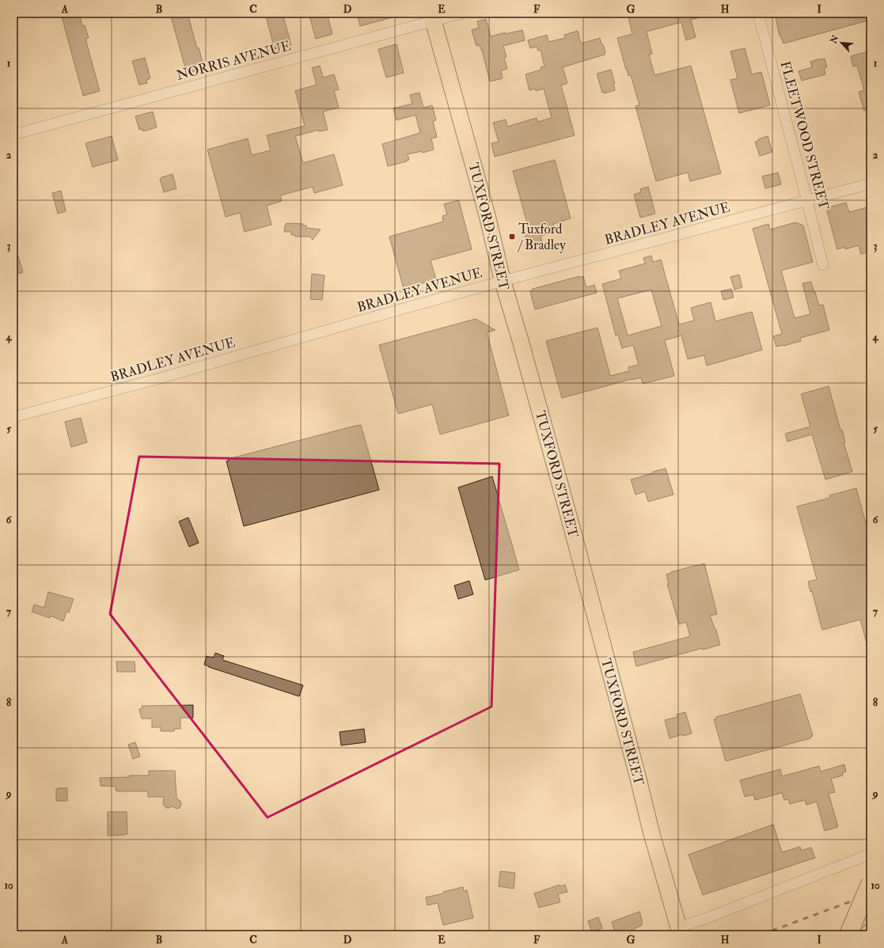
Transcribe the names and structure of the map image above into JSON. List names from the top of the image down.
{
  "streets": {
    "main road": ["TUXFORD STREET"],
    "street": ["NORRIS AVENUE", "FLEETWOOD STREET", "BRADLEY AVENUE"]
  },
  "crossings": [
    ["NORRIS AVENUE", "TUXFORD STREET"],
    ["FLEETWOOD STREET", "BRADLEY AVENUE"],
    ["BRADLEY AVENUE", "TUXFORD STREET"]
  ],
  "places": {
    "transit": ["Tuxford / Bradley"]
  },
  "north": "top left",
  "grid": {
    "columns": [
      "A",
      "B",
      "C",
      "D",
      "E",
      "F",
      "G",
      "H",
      "I"
    ],
    "rows": [
      "1",
      "2",
      "3",
      "4",
      "5",
      "6",
      "7",
      "8",
      "9",
      "10"
    ]
  }
}
